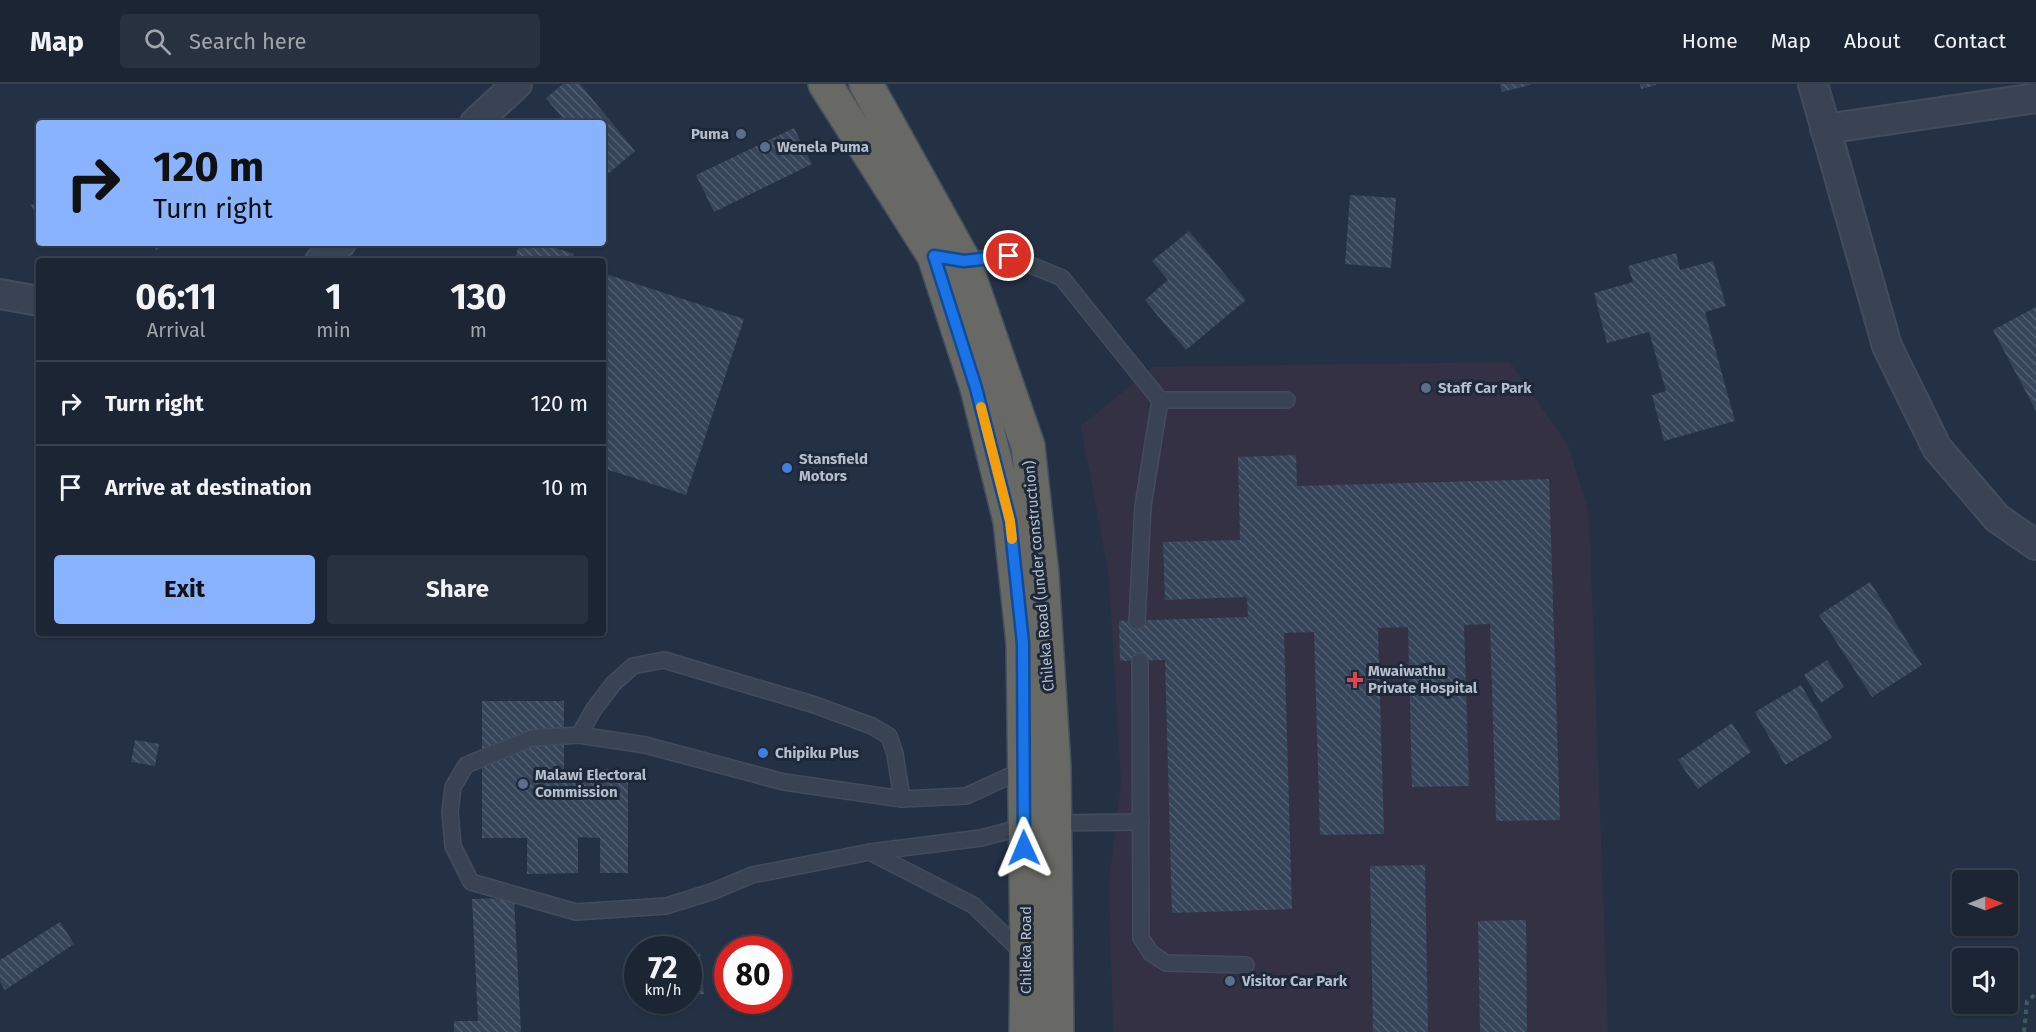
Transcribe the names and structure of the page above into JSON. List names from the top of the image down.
{
  "streets": {
    "highway": ["Chileka Road"]
  },
  "places": {
    "other": [
      "Puma",
      "Wenela Puma",
      "Staff Car Park",
      "Stansfield Motors",
      "Chipiku Plus",
      "Malawi Electoral Commission",
      "Visitor Car Park"
    ],
    "health": ["Mwaiwathu Private Hospital"]
  },
  "north": "right",
  "page": {
    "header": "Map",
    "search": "Search here",
    "nav": [
      "Home",
      "Map",
      "About",
      "Contact"
    ],
    "turn": ["120 m", "Turn right"],
    "eta": [
      "06:11",
      "Arrival",
      "1",
      "min",
      "130",
      "m"
    ],
    "list": [
      {
        "name": "Turn right",
        "value": "120 m"
      },
      {
        "name": "Arrive at destination",
        "value": "10 m"
      }
    ],
    "buttons": ["Exit", "Share"],
    "speed": "72 km/h",
    "limit": "80"
  }
}
